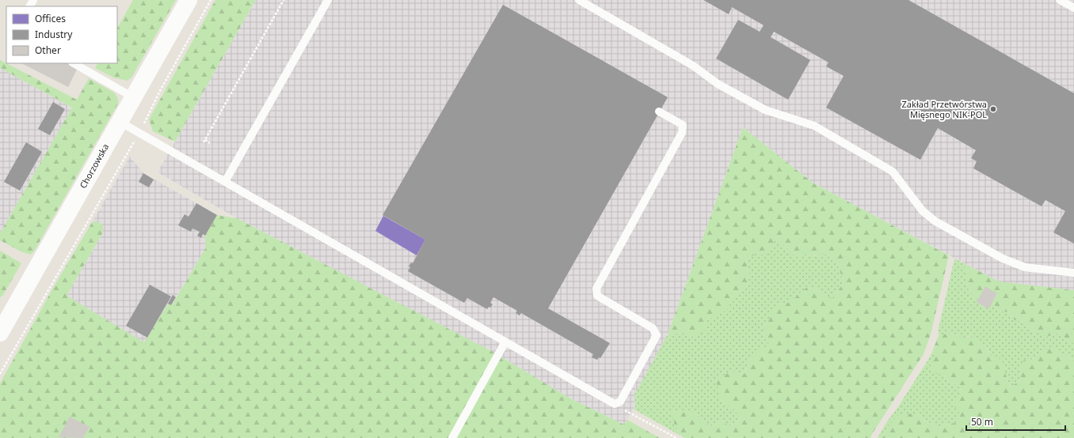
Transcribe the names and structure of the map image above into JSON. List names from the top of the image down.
{
  "streets": {
    "street": ["Chorzowska"]
  },
  "places": ["Zakład Przetwórstwa Mięsnego NIK-POL"],
  "legend": ["Offices", "Industry", "Other"],
  "scale_bar": "50 m"
}
